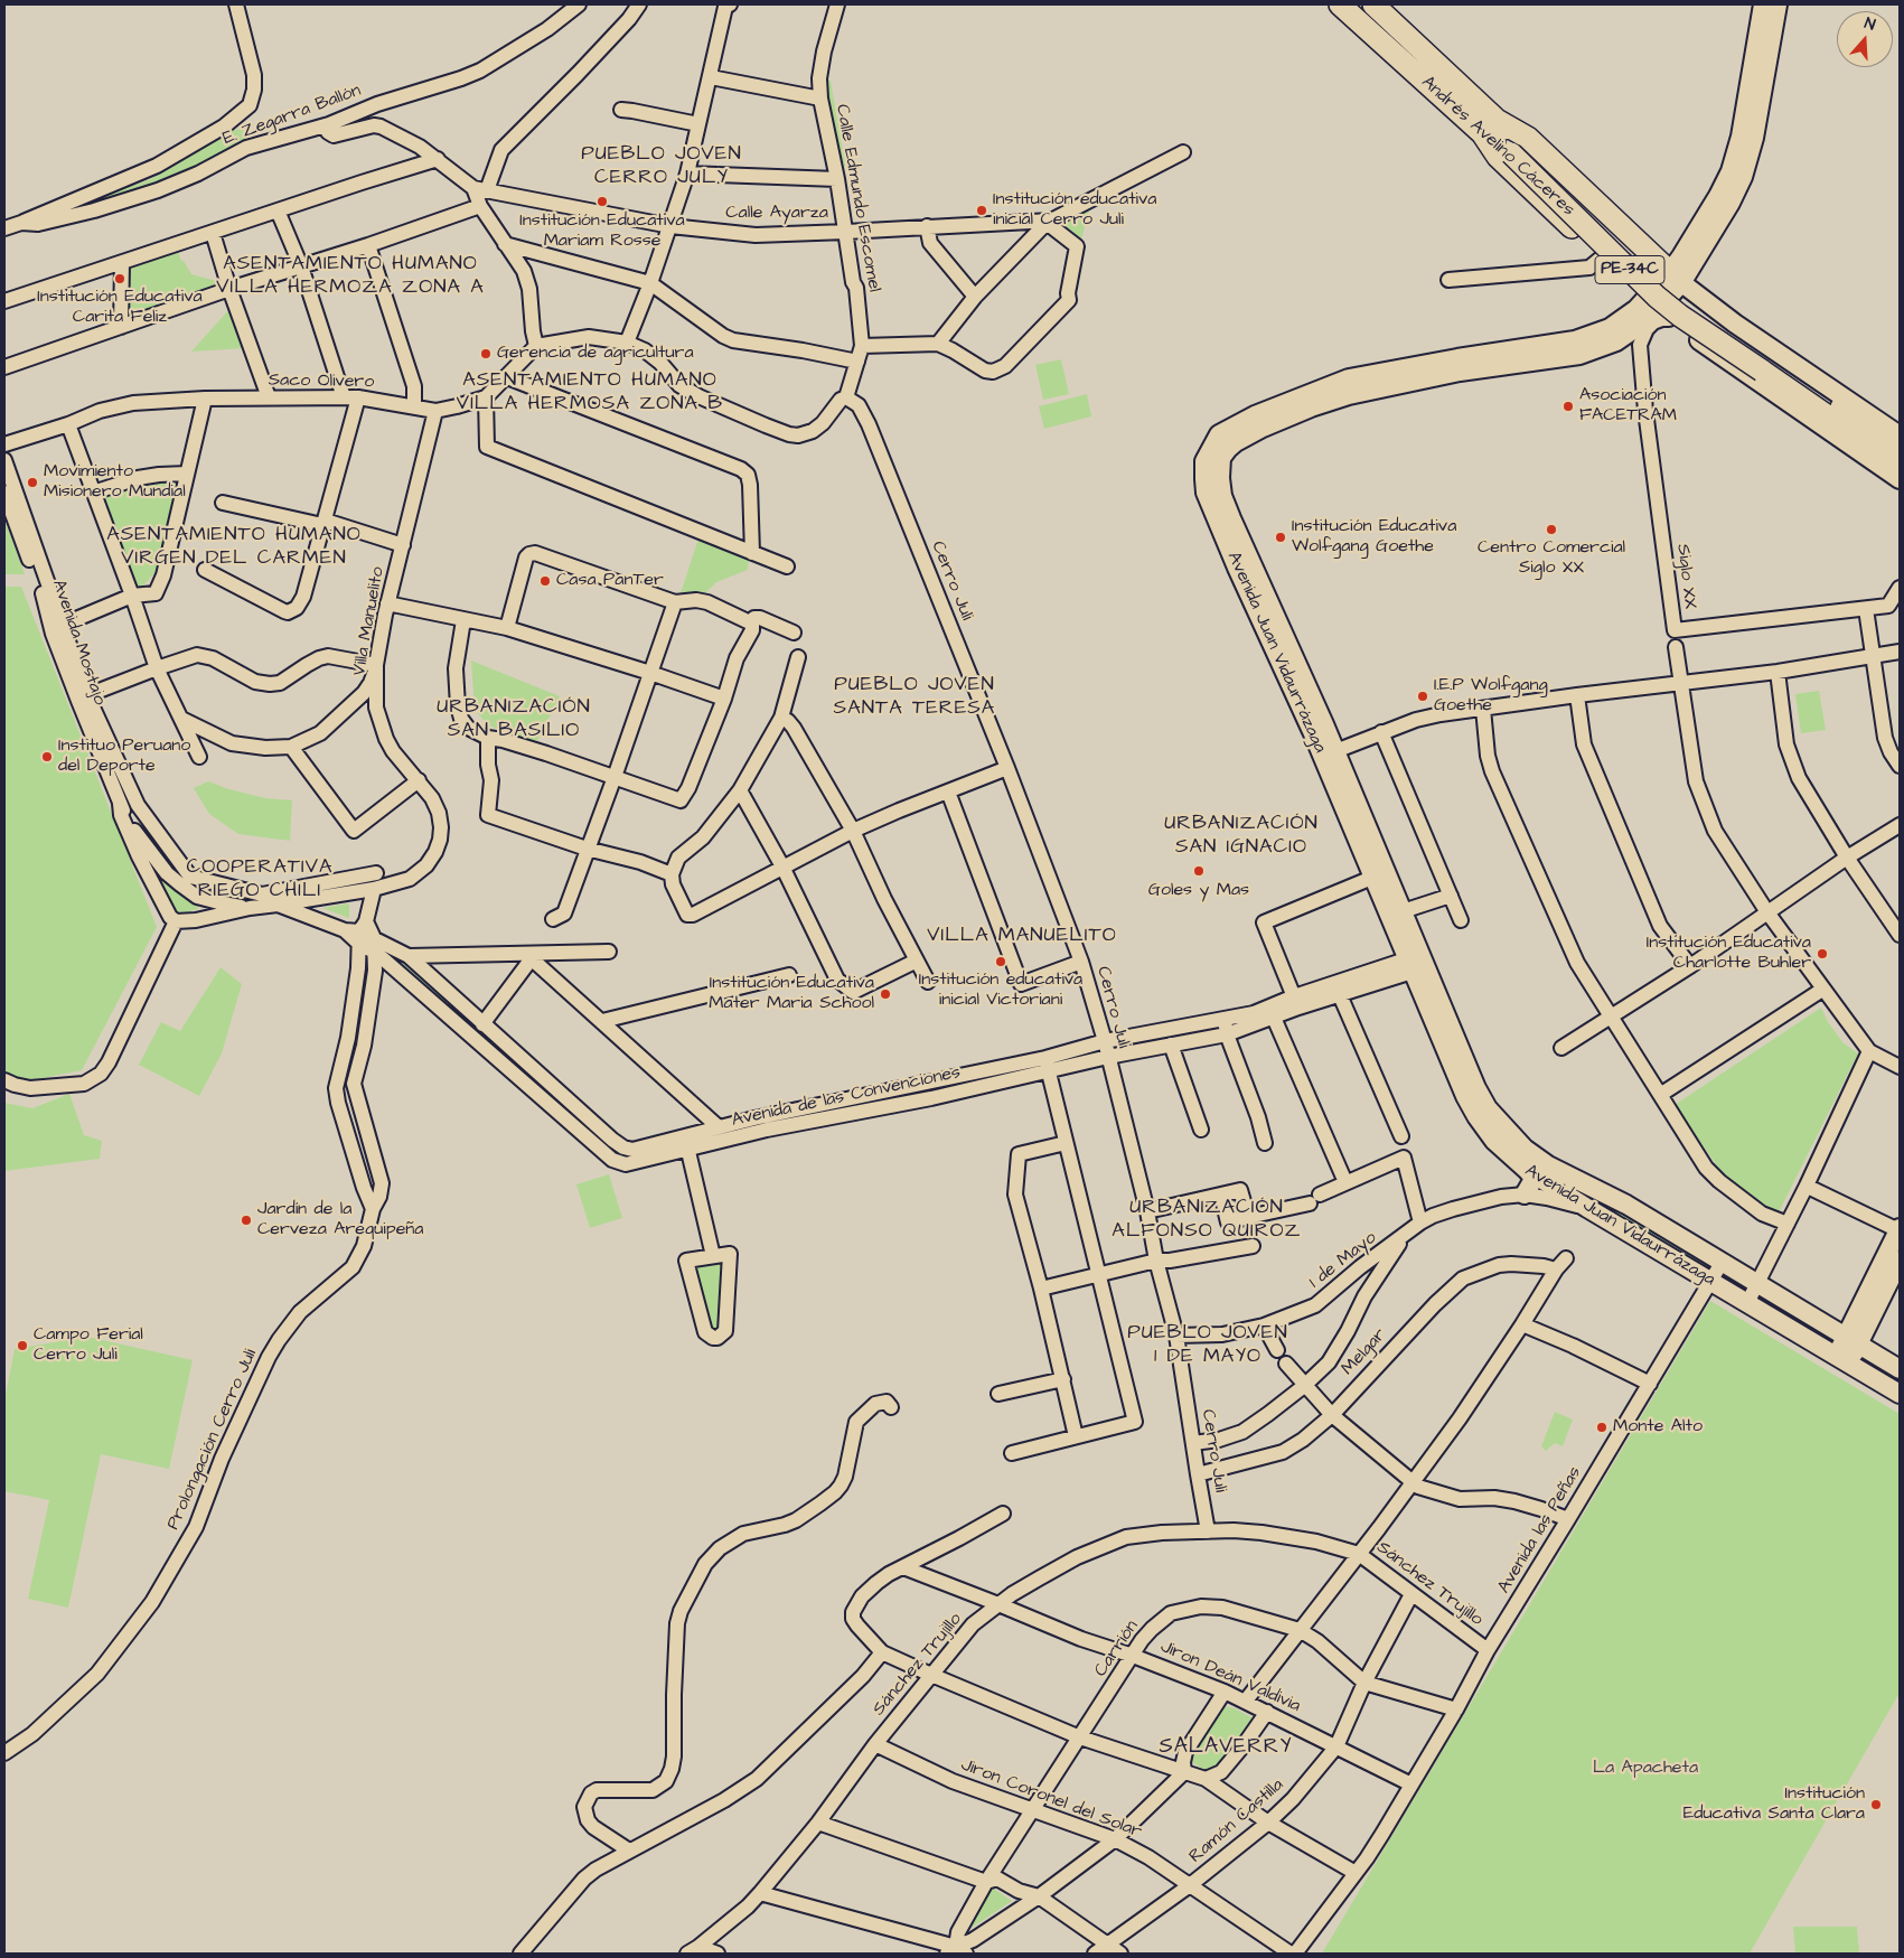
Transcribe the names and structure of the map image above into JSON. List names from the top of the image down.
{
  "streets": {
    "highway": ["Andrés Avelino Cáceres", "PE-34C"],
    "main road": ["Avenida Juan Vidaurrázaga"],
    "street": [
      "E. Zegarra Ballón",
      "Calle Edmundo Escomel",
      "Calle Ayarza",
      "Saco Olivero",
      "Siglo XX",
      "Cerro Juli",
      "Villa Manuelito",
      "Avenida Mostajo",
      "Avenida de las Convenciones",
      "1 de Mayo",
      "Melgar",
      "Prolongación Cerro Juli",
      "Avenida las Peñas",
      "Sánchez Trujillo",
      "Carrión",
      "Jiron Deán Valdivia",
      "Jiron Coronel del Solar",
      "Ramón Castilla"
    ]
  },
  "crossings": [
    ["Calle Edmundo Escomel", "Calle Ayarza"],
    ["Calle Edmundo Escomel", "Cerro Juli"],
    ["Saco Olivero", "Villa Manuelito"],
    ["Siglo XX", "Avenida Juan Vidaurrázaga"],
    ["Cerro Juli", "Avenida de las Convenciones"],
    ["Cerro Juli", "1 de Mayo"],
    ["Cerro Juli", "Melgar"],
    ["Cerro Juli", "Sánchez Trujillo"],
    ["Villa Manuelito", "Avenida Mostajo"],
    ["Villa Manuelito", "Avenida de las Convenciones"],
    ["Avenida Mostajo", "Avenida de las Convenciones"],
    ["Avenida Juan Vidaurrázaga", "Avenida de las Convenciones"],
    ["Avenida Juan Vidaurrázaga", "1 de Mayo"],
    ["Avenida Juan Vidaurrázaga", "Avenida las Peñas"],
    ["Avenida de las Convenciones", "Prolongación Cerro Juli"],
    ["Avenida las Peñas", "Sánchez Trujillo"],
    ["Avenida las Peñas", "Carrión"],
    ["Avenida las Peñas", "Jiron Deán Valdivia"],
    ["Sánchez Trujillo", "Jiron Deán Valdivia"],
    ["Sánchez Trujillo", "Jiron Coronel del Solar"],
    ["Sánchez Trujillo", "Ramón Castilla"],
    ["Carrión", "Jiron Deán Valdivia"],
    ["Carrión", "Jiron Coronel del Solar"],
    ["Carrión", "Ramón Castilla"],
    ["Jiron Deán Valdivia", "Ramón Castilla"],
    ["Jiron Coronel del Solar", "Ramón Castilla"]
  ],
  "districts": [
    "PUEBLO JOVEN CERRO JULY",
    "ASENTAMIENTO HUMANO VILLA HERMOZA ZONA A",
    "ASENTAMIENTO HUMANO VILLA HERMOSA ZONA B",
    "ASENTAMIENTO HUMANO VIRGEN DEL CARMEN",
    "PUEBLO JOVEN SANTA TERESA",
    "URBANIZACIÓN SAN BASILIO",
    "URBANIZACIÓN SAN IGNACIO",
    "COOPERATIVA RIEGO CHILI",
    "VILLA MANUELITO",
    "URBANIZACIÓN ALFONSO QUIROZ",
    "PUEBLO JOVEN 1 DE MAYO",
    "SALAVERRY"
  ],
  "parks": ["La Apacheta"],
  "places": [
    "Institución Educativa Mariam Rosse",
    "Institución educativa inicial Cerro Juli",
    "Institución Educativa Carita Feliz",
    "Gerencia de agricultura",
    "Asociación FACETRAM",
    "Movimiento Misionero Mundial",
    "Centro Comercial Siglo XX",
    "Institución Educativa Wolfgang Goethe",
    "Casa PanTer",
    "I.E.P Wolfgang Goethe",
    "Instituo Peruano del Deporte",
    "Goles y Mas",
    "Institución Educativa Charlotte Buhler",
    "Institución educativa inicial Victoriani",
    "Institución Educativa Mater Maria School",
    "Jardín de la Cerveza Arequipeña",
    "Campo Ferial Cerro Juli",
    "Monte Alto",
    "Institución Educativa Santa Clara"
  ],
  "north": "top"
}
